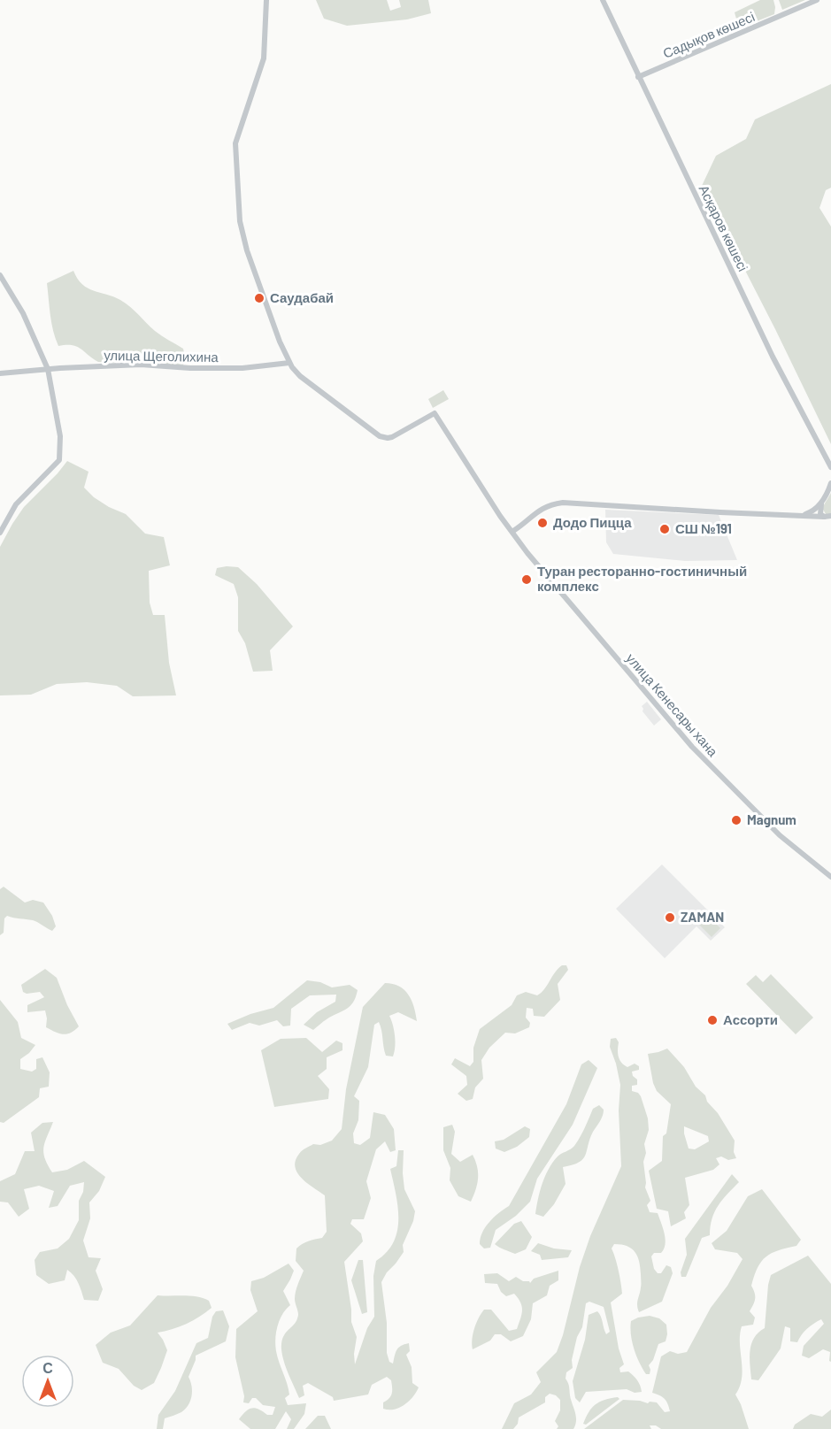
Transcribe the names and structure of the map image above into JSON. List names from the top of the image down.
{
  "streets": {
    "street": [
      "Садықов көшесі",
      "Асқаров көшесі",
      "улица Щеголихина",
      "улица Кенесары хана"
    ]
  },
  "crossings": [
    ["Садықов көшесі", "Асқаров көшесі"]
  ],
  "places": [
    "Саудабай",
    "Додо Пицца",
    "СШ №191",
    "Туран ресторанно-гостиничный комплекс",
    "Magnum",
    "ZAMAN",
    "Ассорти"
  ],
  "north": "top"
}
